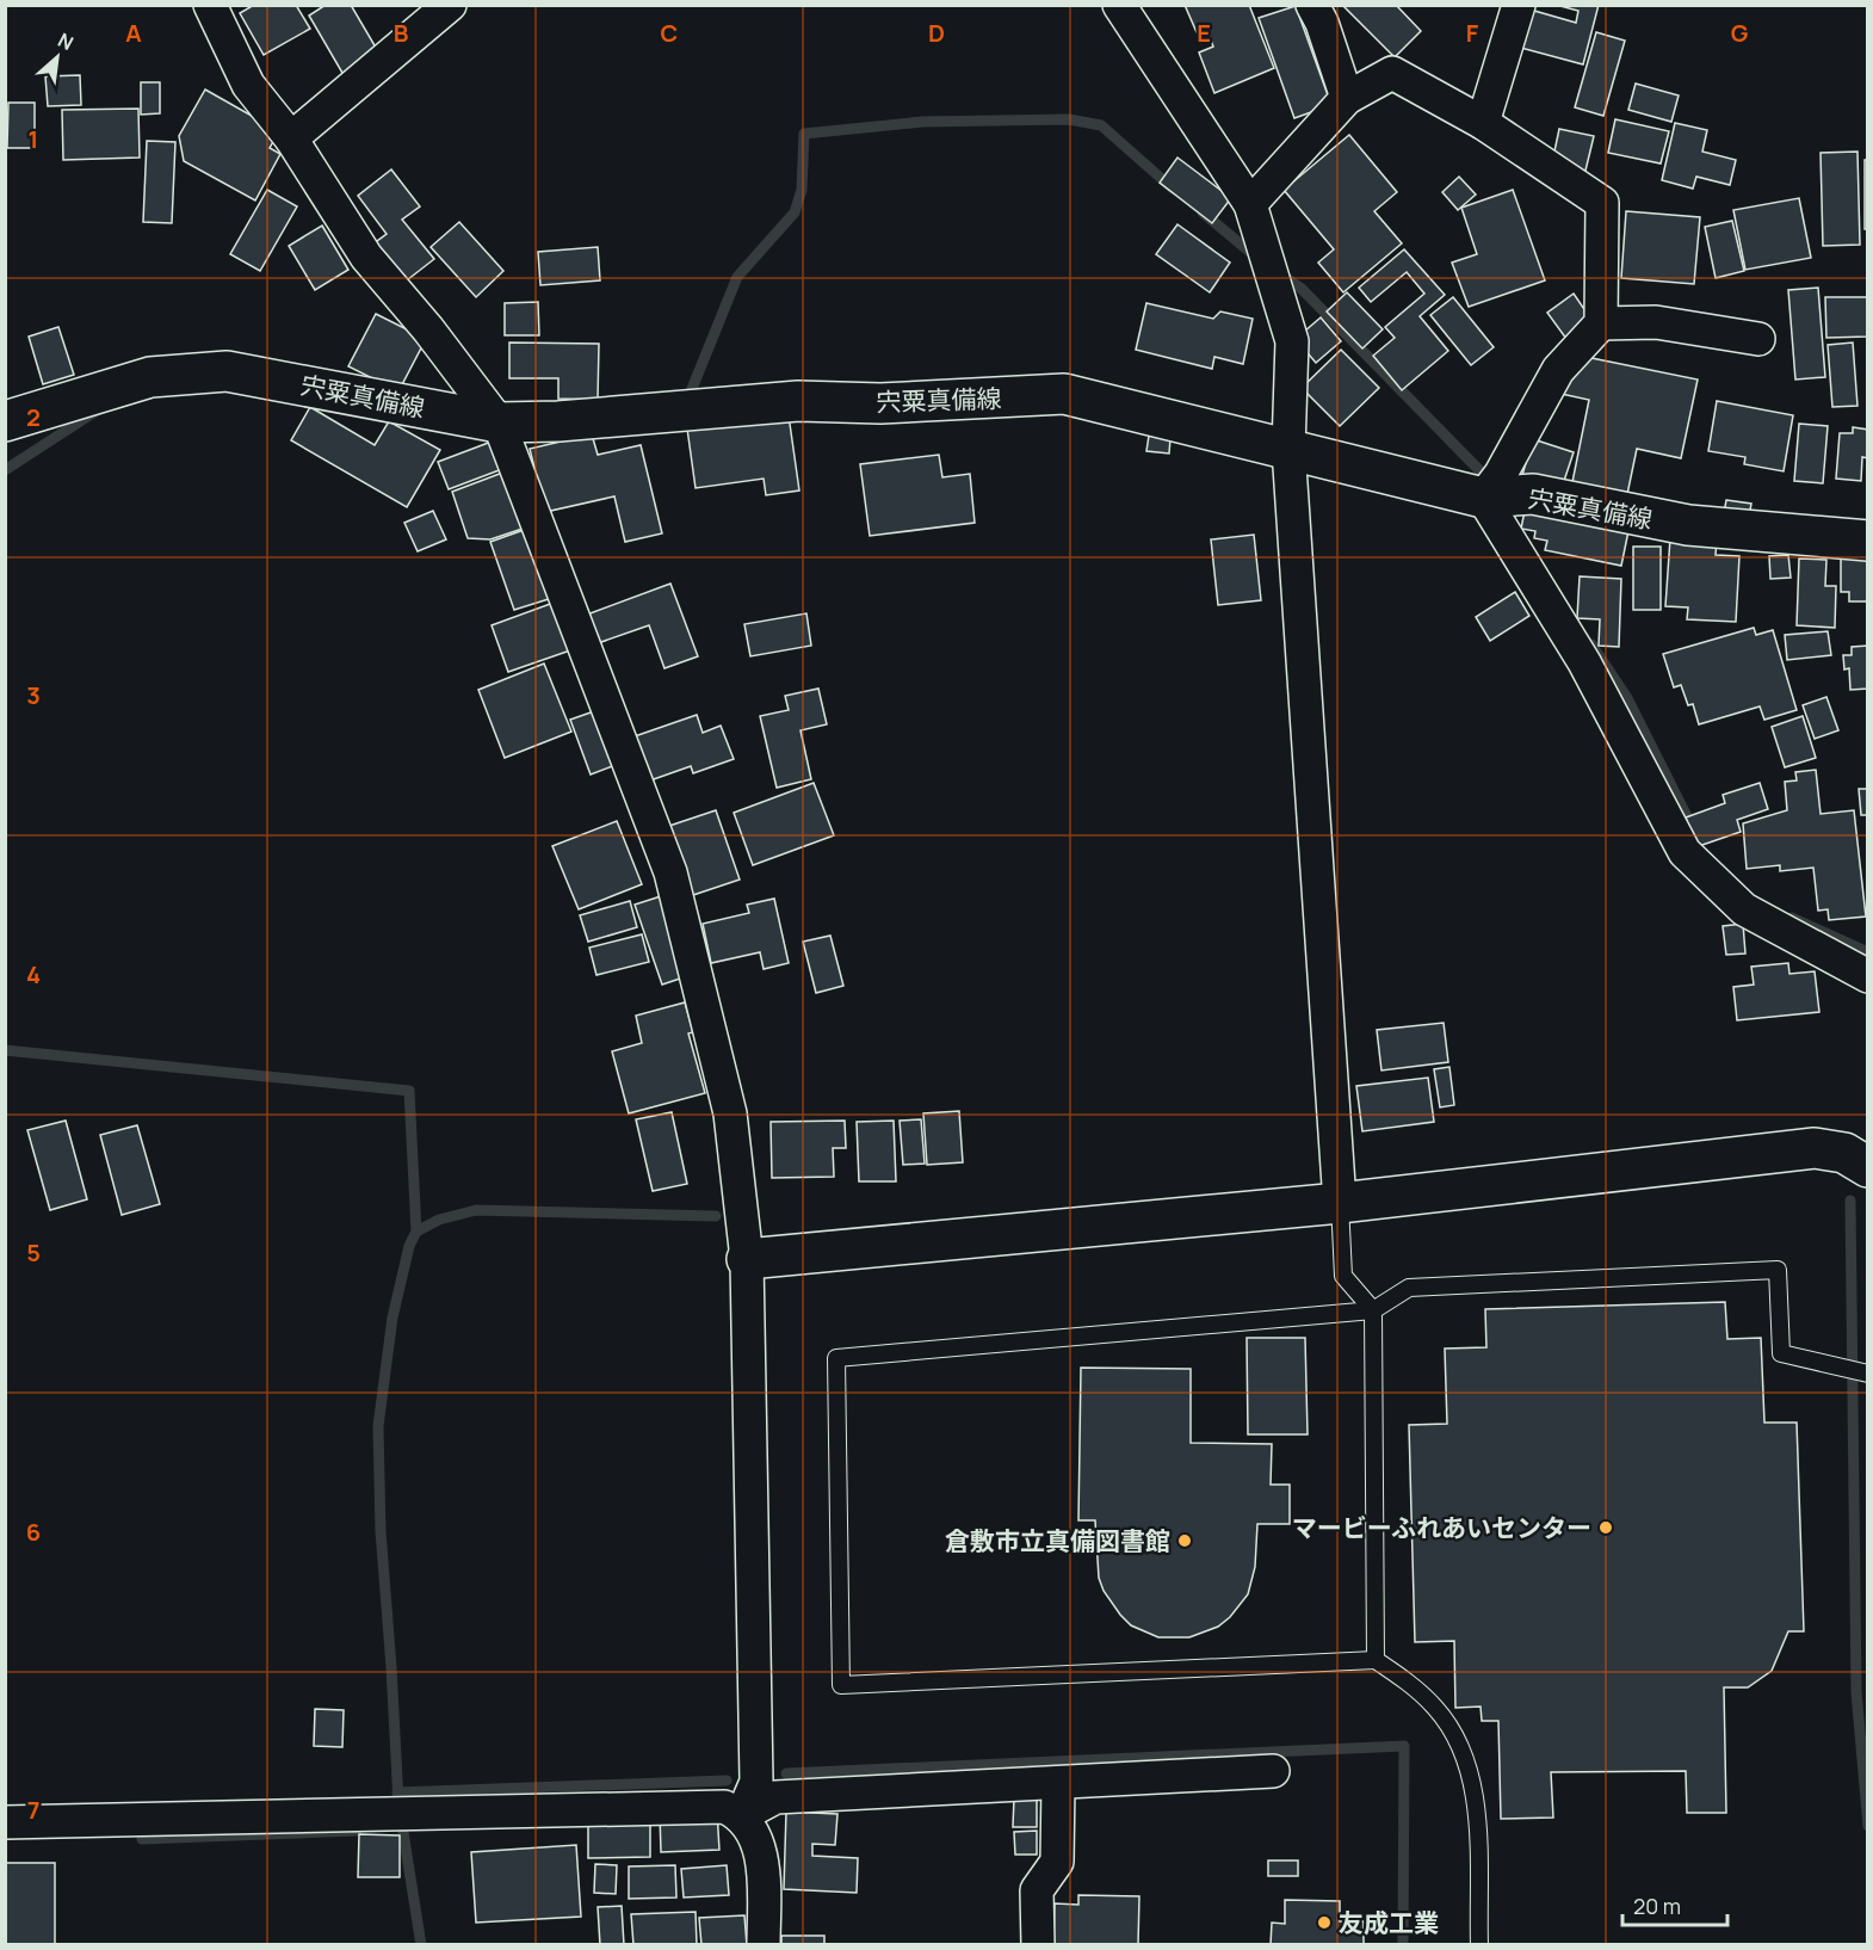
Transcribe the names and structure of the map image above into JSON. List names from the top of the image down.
{
  "streets": {
    "main road": ["宍粟真備線"]
  },
  "places": ["マービーふれあいセンター", "倉敷市立真備図書館", "友成工業"],
  "scale_bar": "20 m",
  "north": "top right",
  "grid": {
    "columns": [
      "A",
      "B",
      "C",
      "D",
      "E",
      "F",
      "G"
    ],
    "rows": [
      "1",
      "2",
      "3",
      "4",
      "5",
      "6",
      "7"
    ]
  }
}
